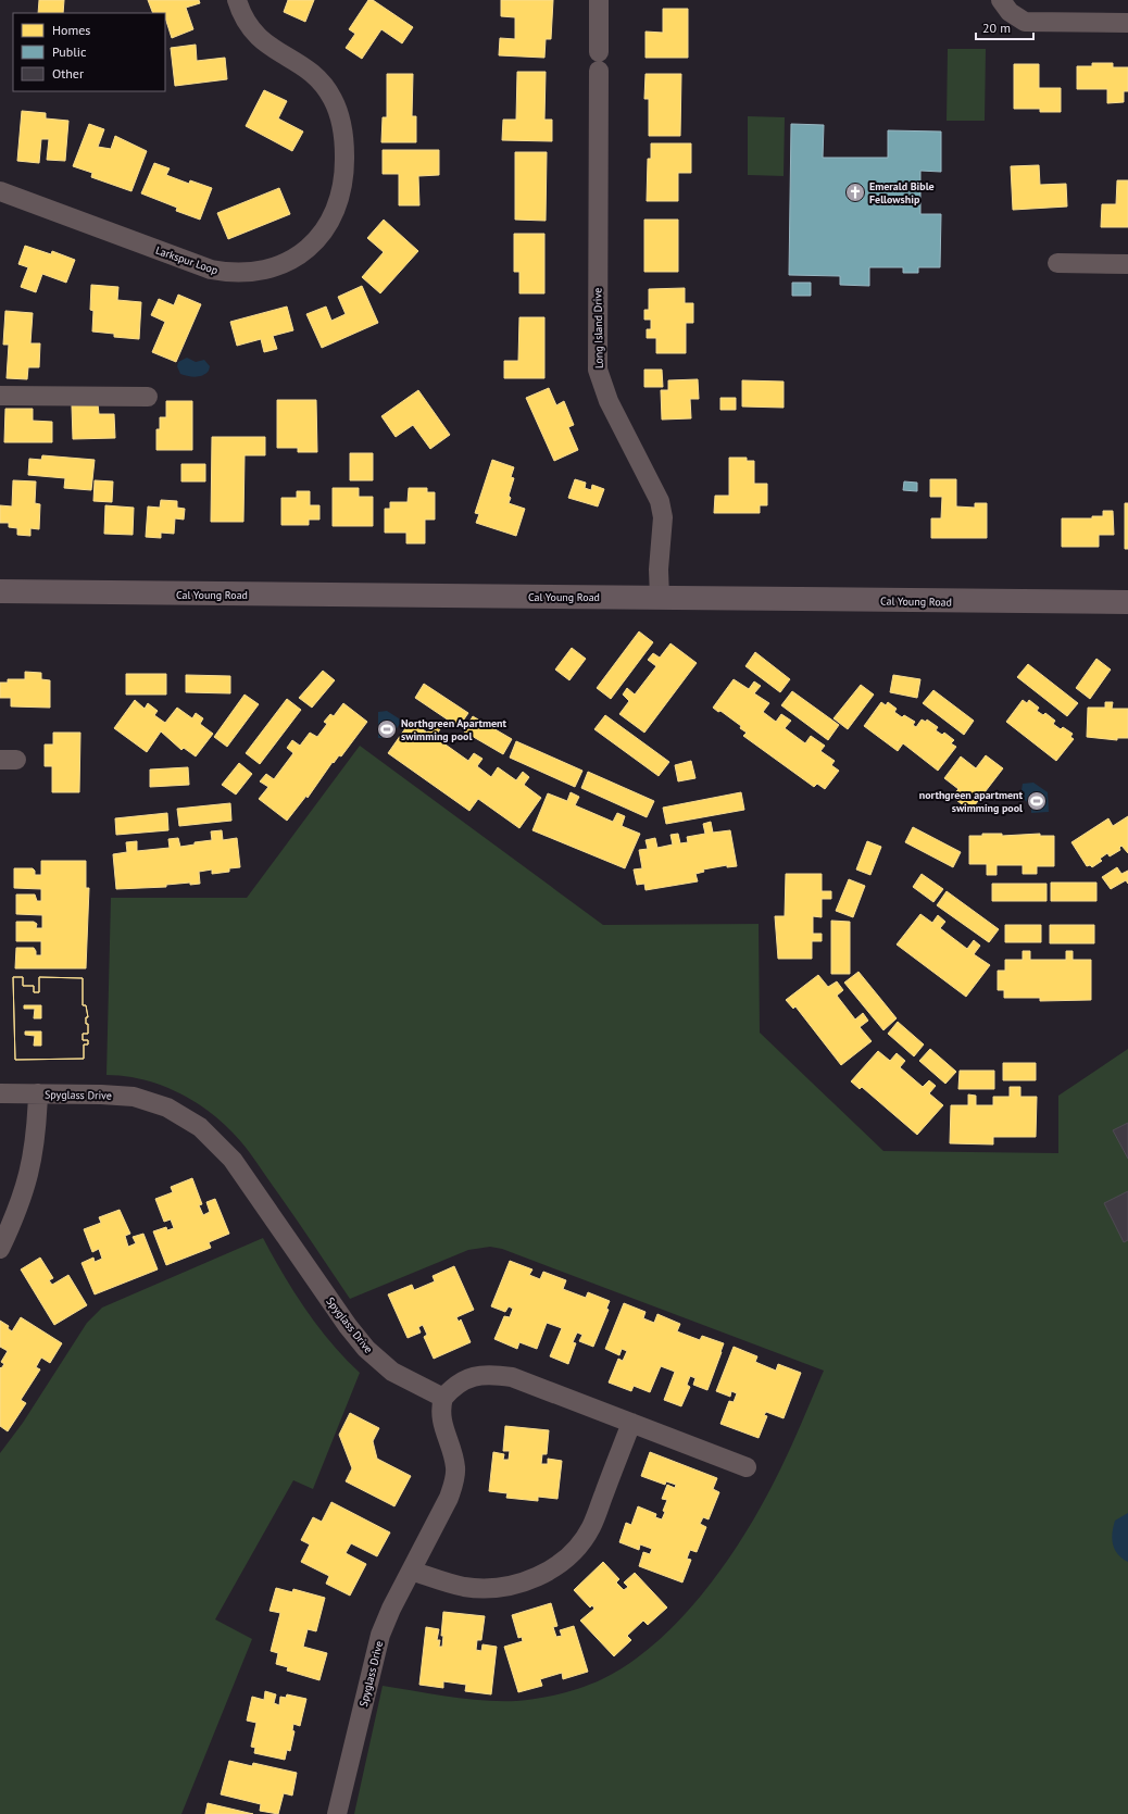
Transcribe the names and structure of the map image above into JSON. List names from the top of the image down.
{
  "streets": {
    "main road": ["Cal Young Road"],
    "street": ["Larkspur Loop", "Long Island Drive", "Spyglass Drive"]
  },
  "crossings": [
    ["Long Island Drive", "Cal Young Road"]
  ],
  "places": {
    "church": ["Emerald Bible Fellowship"],
    "sports": ["Northgreen Apartment swimming pool", "northgreen apartment swimming pool"]
  },
  "legend": ["Homes", "Public", "Other"],
  "scale_bar": "20 m"
}
